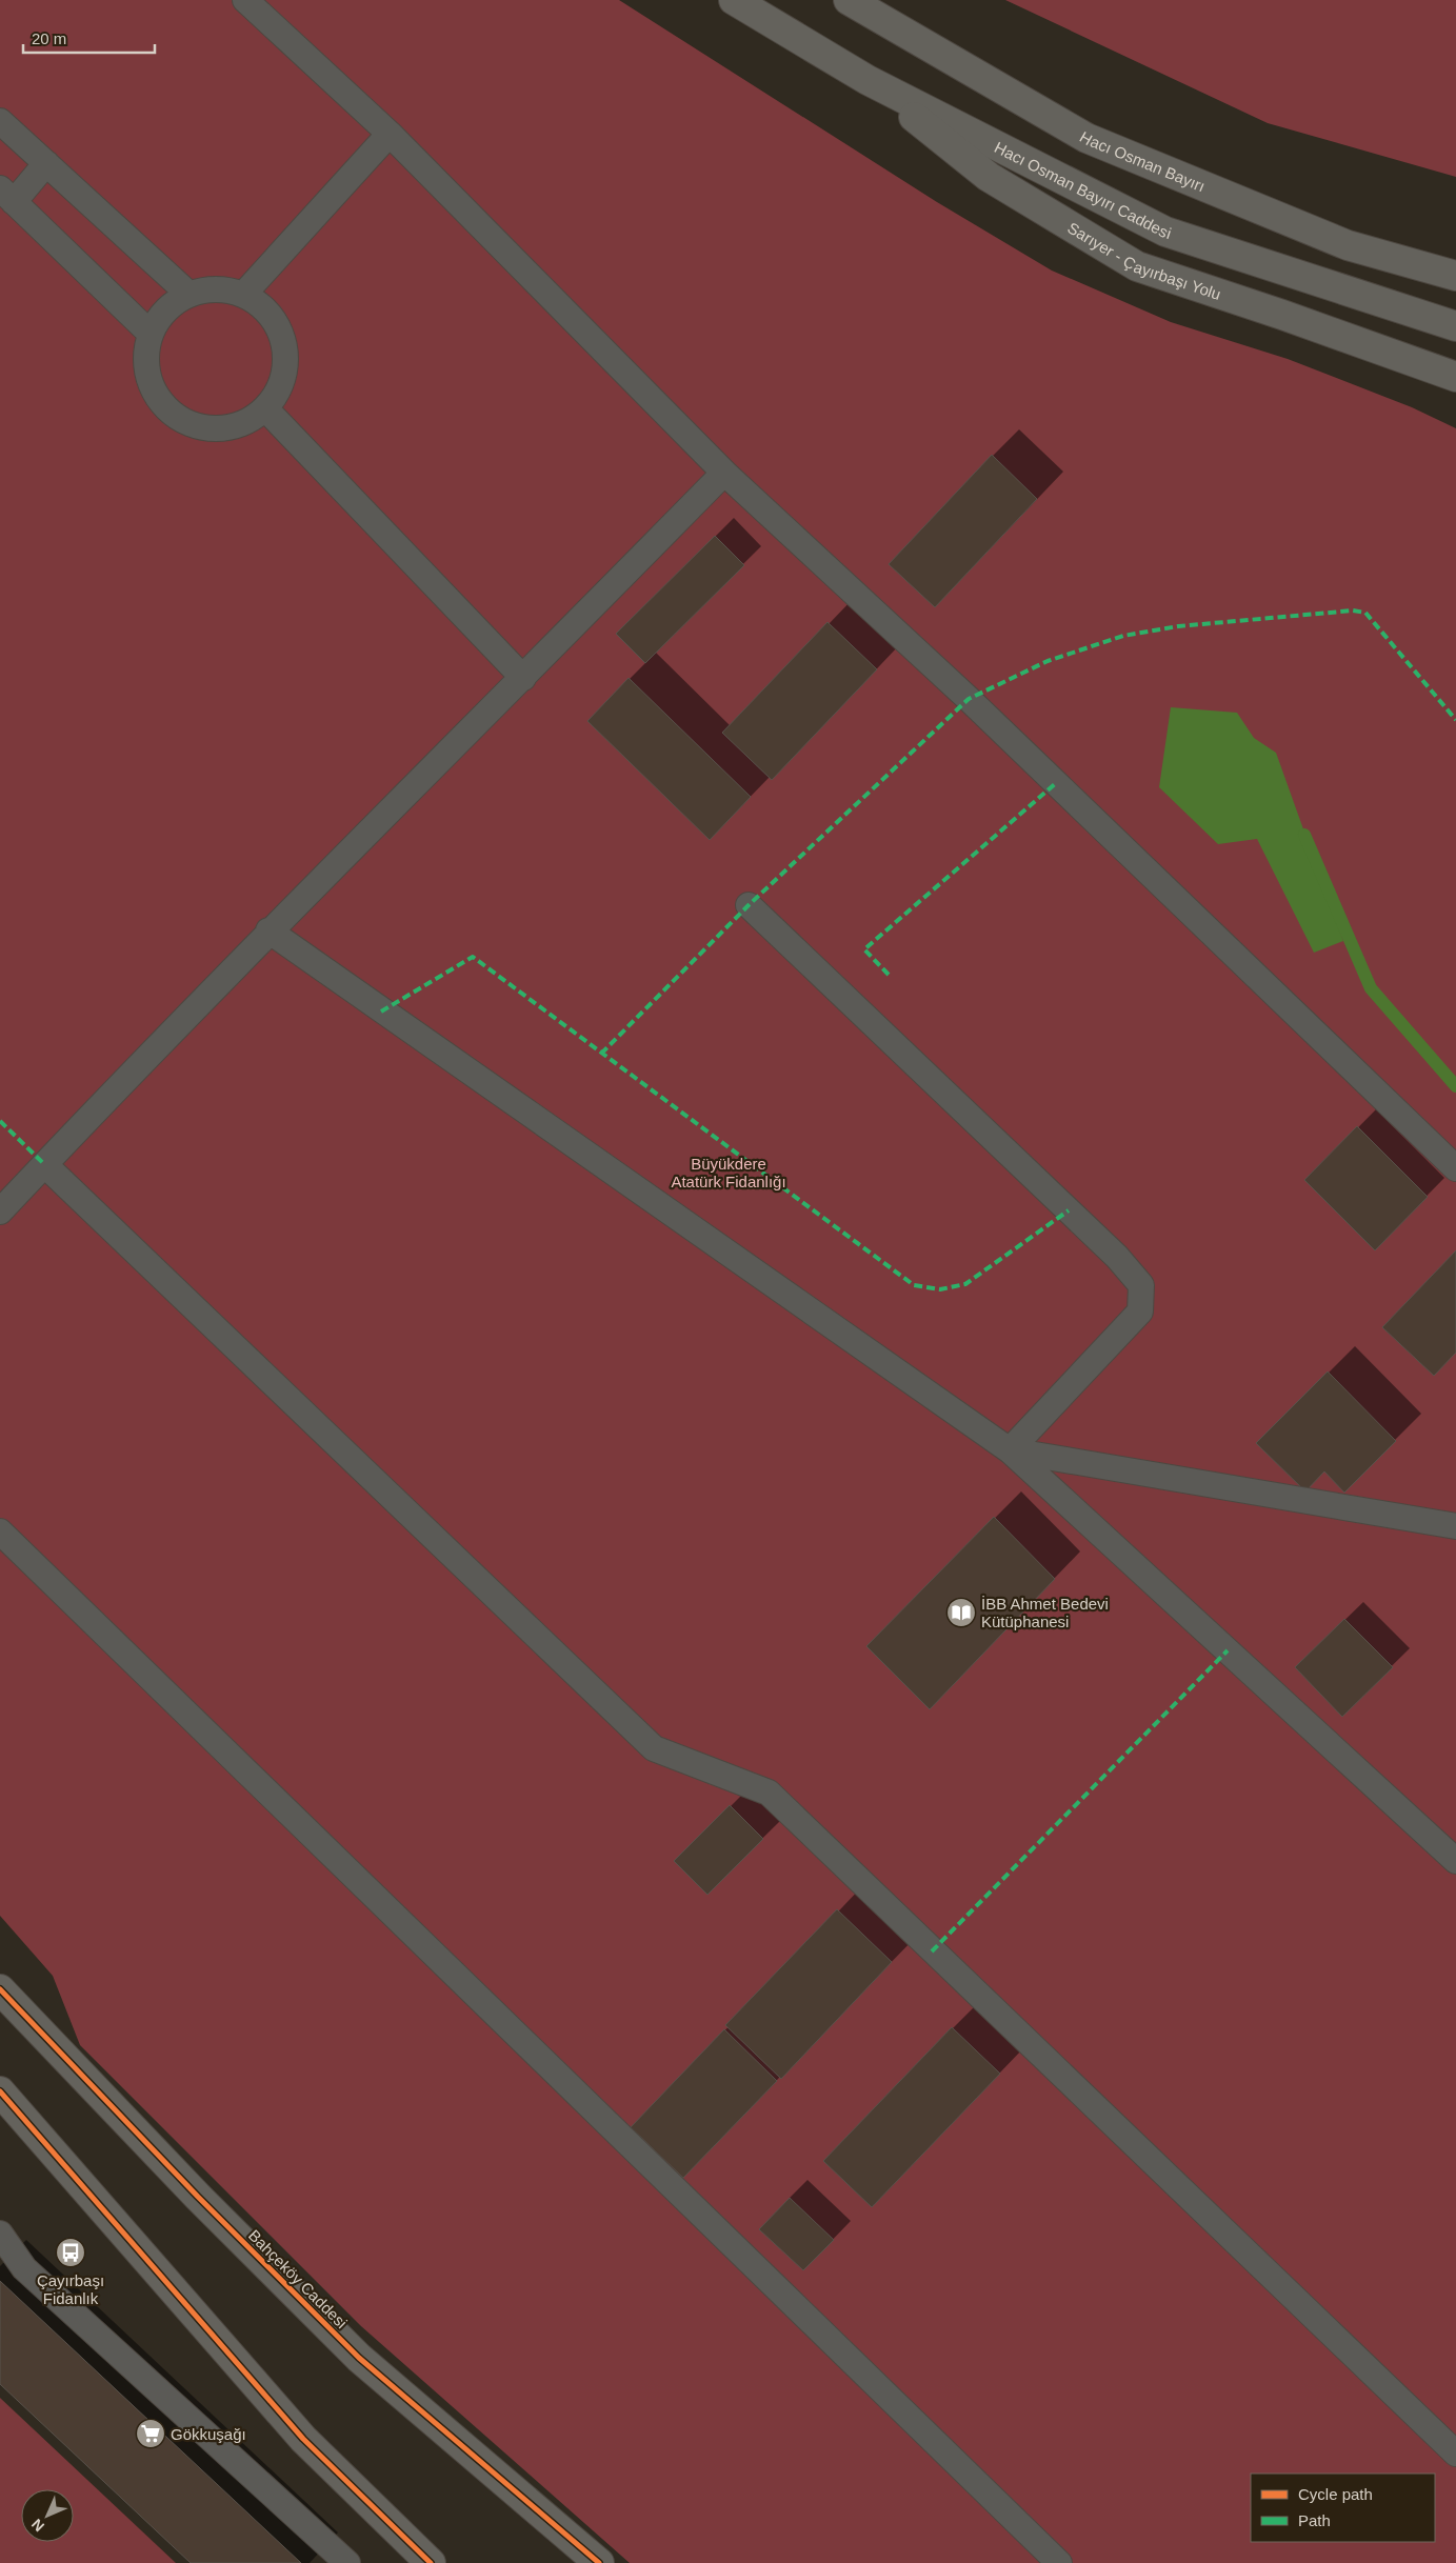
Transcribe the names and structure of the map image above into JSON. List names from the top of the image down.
{
  "streets": {
    "main road": [
      "Hacı Osman Bayırı",
      "Hacı Osman Bayırı Caddesi",
      "Sarıyer - Çayırbaşı Yolu",
      "Bahçeköy Caddesi"
    ]
  },
  "crossings": [
    ["Hacı Osman Bayırı Caddesi", "Sarıyer - Çayırbaşı Yolu"]
  ],
  "parks": ["Büyükdere Atatürk Fidanlığı"],
  "places": {
    "library": ["İBB Ahmet Bedevi Kütüphanesi"],
    "bus stop": ["Çayırbaşı Fidanlık"],
    "supermarket": ["Gökkuşağı"]
  },
  "legend": ["Cycle path", "Path"],
  "scale_bar": "20 m",
  "north": "bottom left"
}
